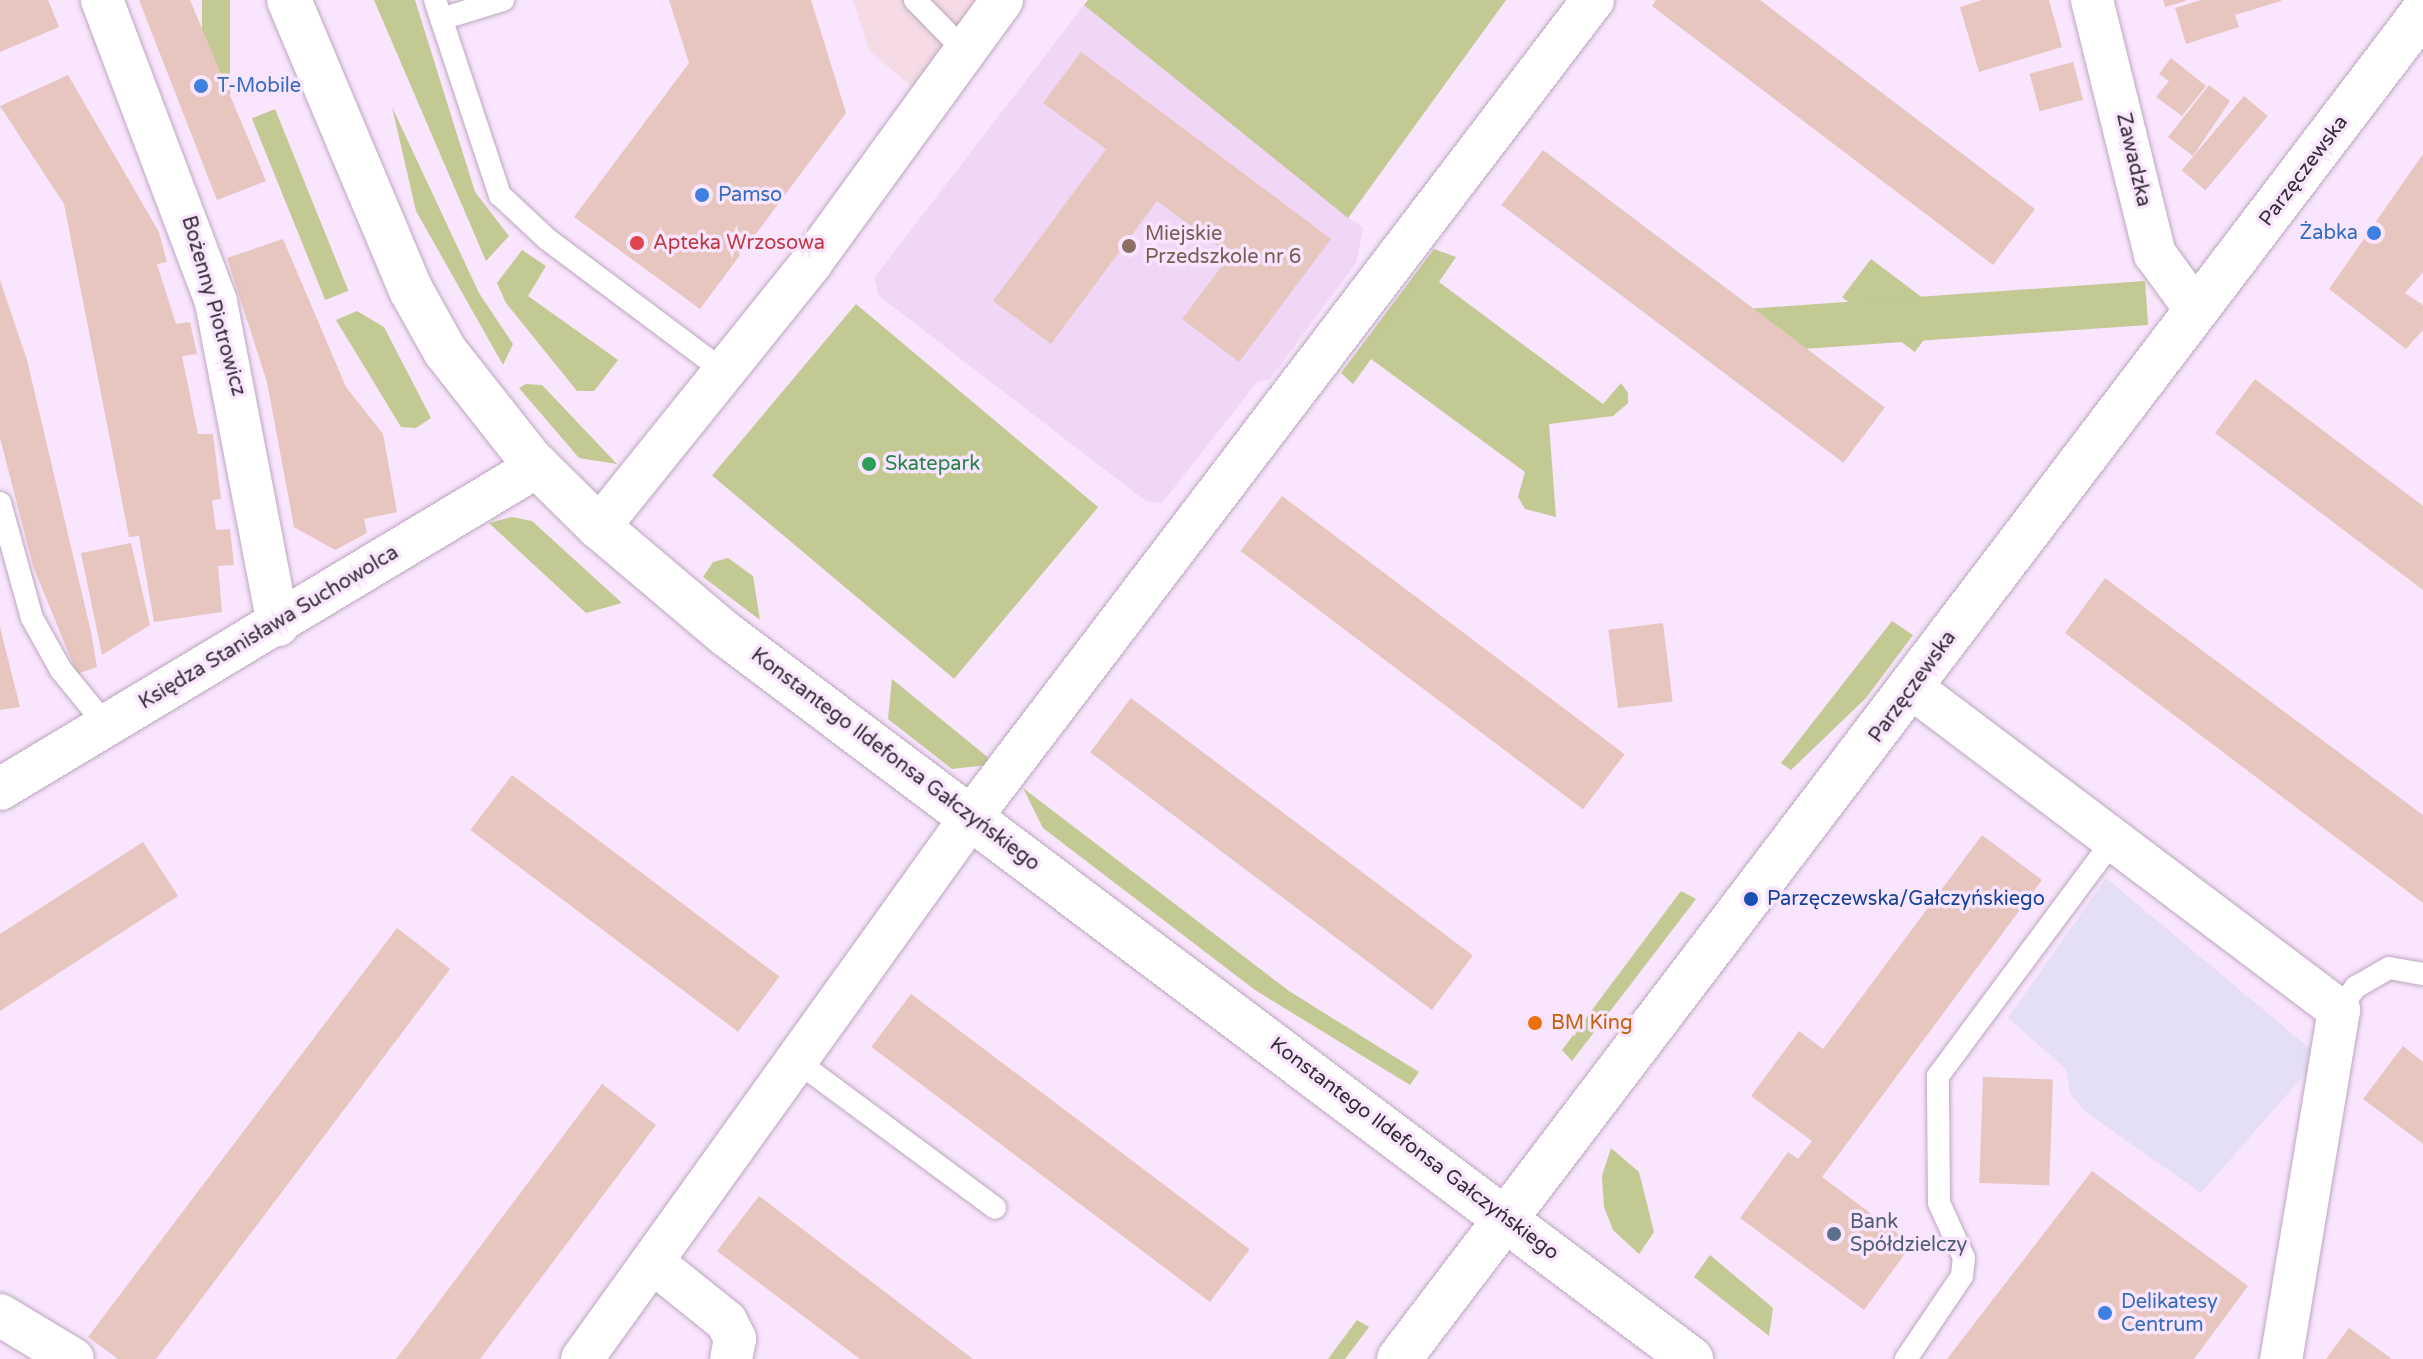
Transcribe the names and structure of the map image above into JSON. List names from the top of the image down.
{
  "streets": {
    "street": [
      "Zawadzka",
      "Parzęczewska",
      "Bożenny Piotrowicz",
      "Księdza Stanisława Suchowolca",
      "Konstantego Ildefonsa Gałczyńskiego"
    ]
  },
  "crossings": [
    ["Zawadzka", "Parzęczewska"],
    ["Parzęczewska", "Konstantego Ildefonsa Gałczyńskiego"],
    ["Bożenny Piotrowicz", "Księdza Stanisława Suchowolca"],
    ["Księdza Stanisława Suchowolca", "Konstantego Ildefonsa Gałczyńskiego"]
  ],
  "places": [
    "T-Mobile",
    "Pamso",
    "Żabka",
    "Apteka Wrzosowa",
    "Miejskie Przedszkole nr 6",
    "Skatepark",
    "Parzęczewska/Gałczyńskiego",
    "BM King",
    "Bank Spółdzielczy",
    "Delikatesy Centrum"
  ]
}
